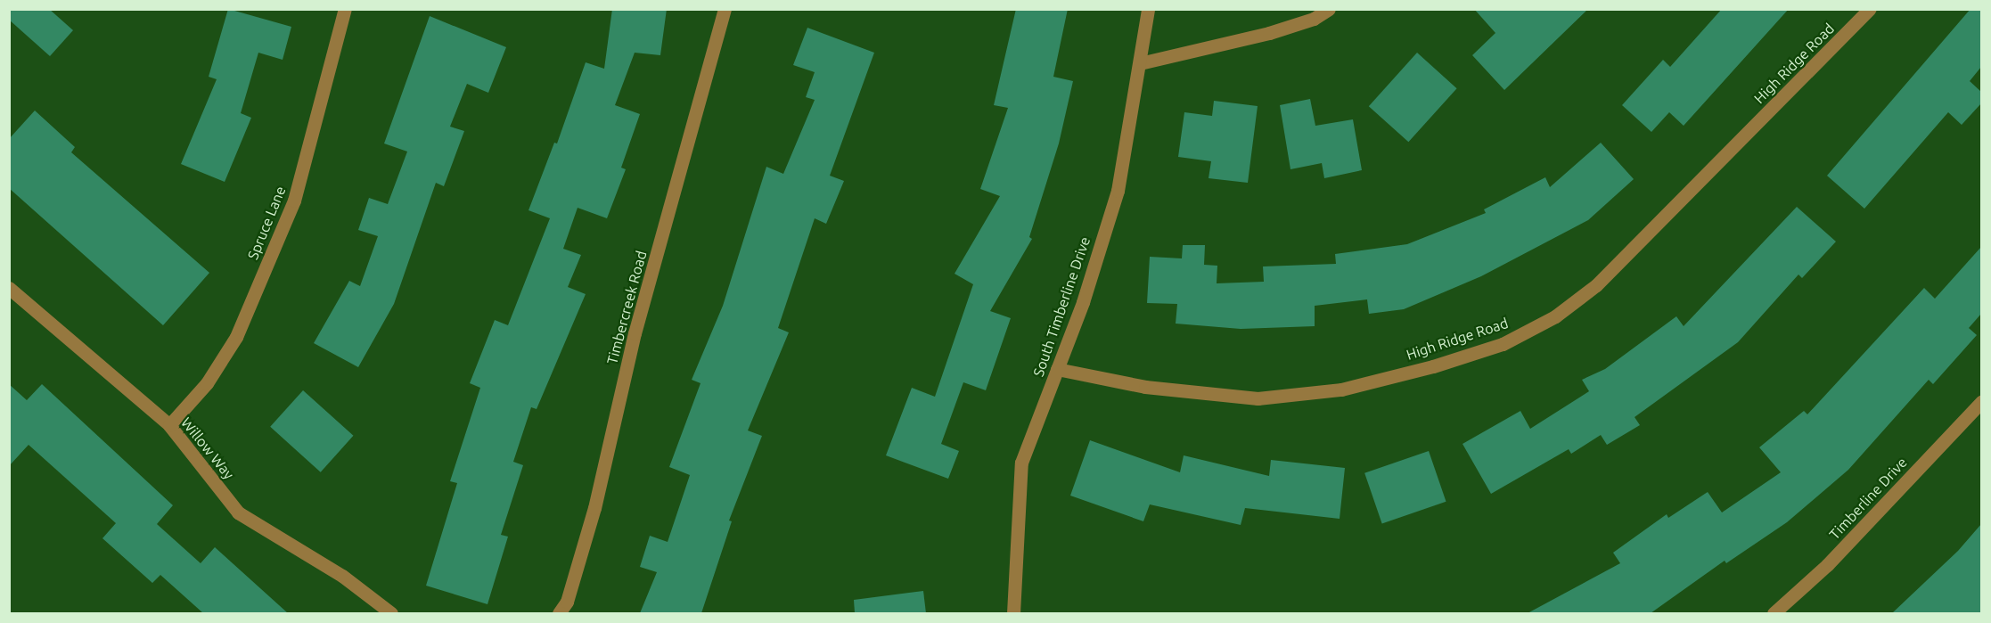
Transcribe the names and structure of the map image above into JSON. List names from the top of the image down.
{
  "streets": {
    "street": [
      "High Ridge Road",
      "Spruce Lane",
      "South Timberline Drive",
      "Timbercreek Road",
      "Willow Way",
      "Timberline Drive"
    ]
  },
  "crossings": [
    ["High Ridge Road", "South Timberline Drive"],
    ["Spruce Lane", "Willow Way"]
  ]
}
